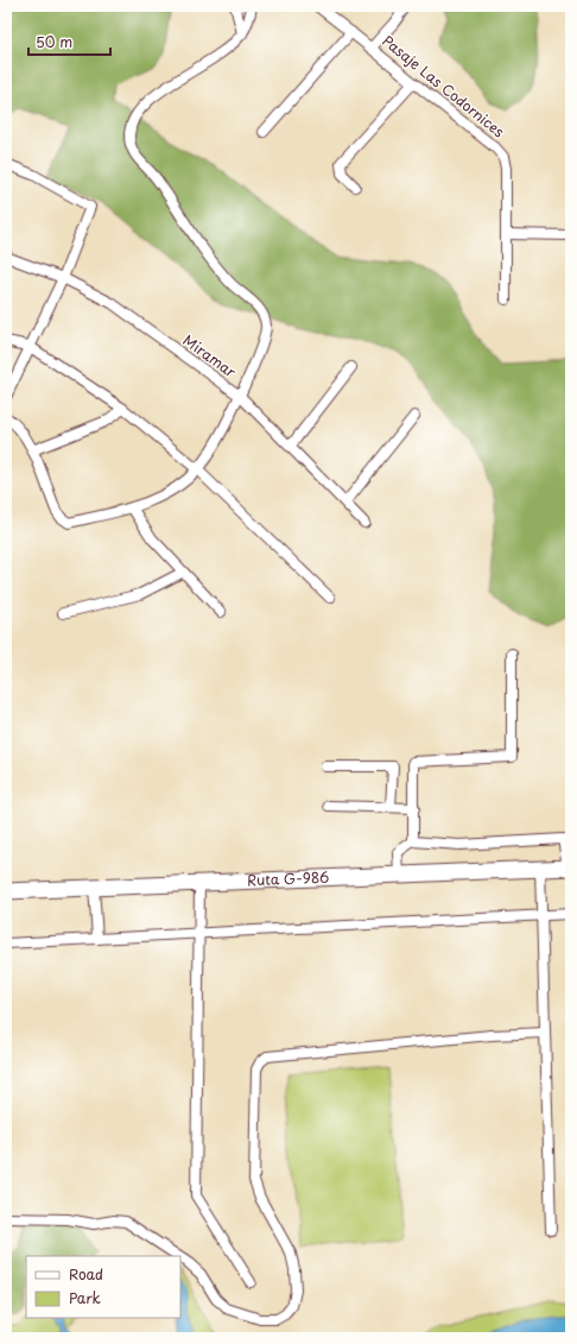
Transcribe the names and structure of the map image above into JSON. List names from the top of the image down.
{
  "streets": {
    "main road": ["Ruta G-986"],
    "street": ["Pasaje Las Codornices", "Miramar"]
  },
  "legend": ["Road", "Park"],
  "scale_bar": "50 m"
}
